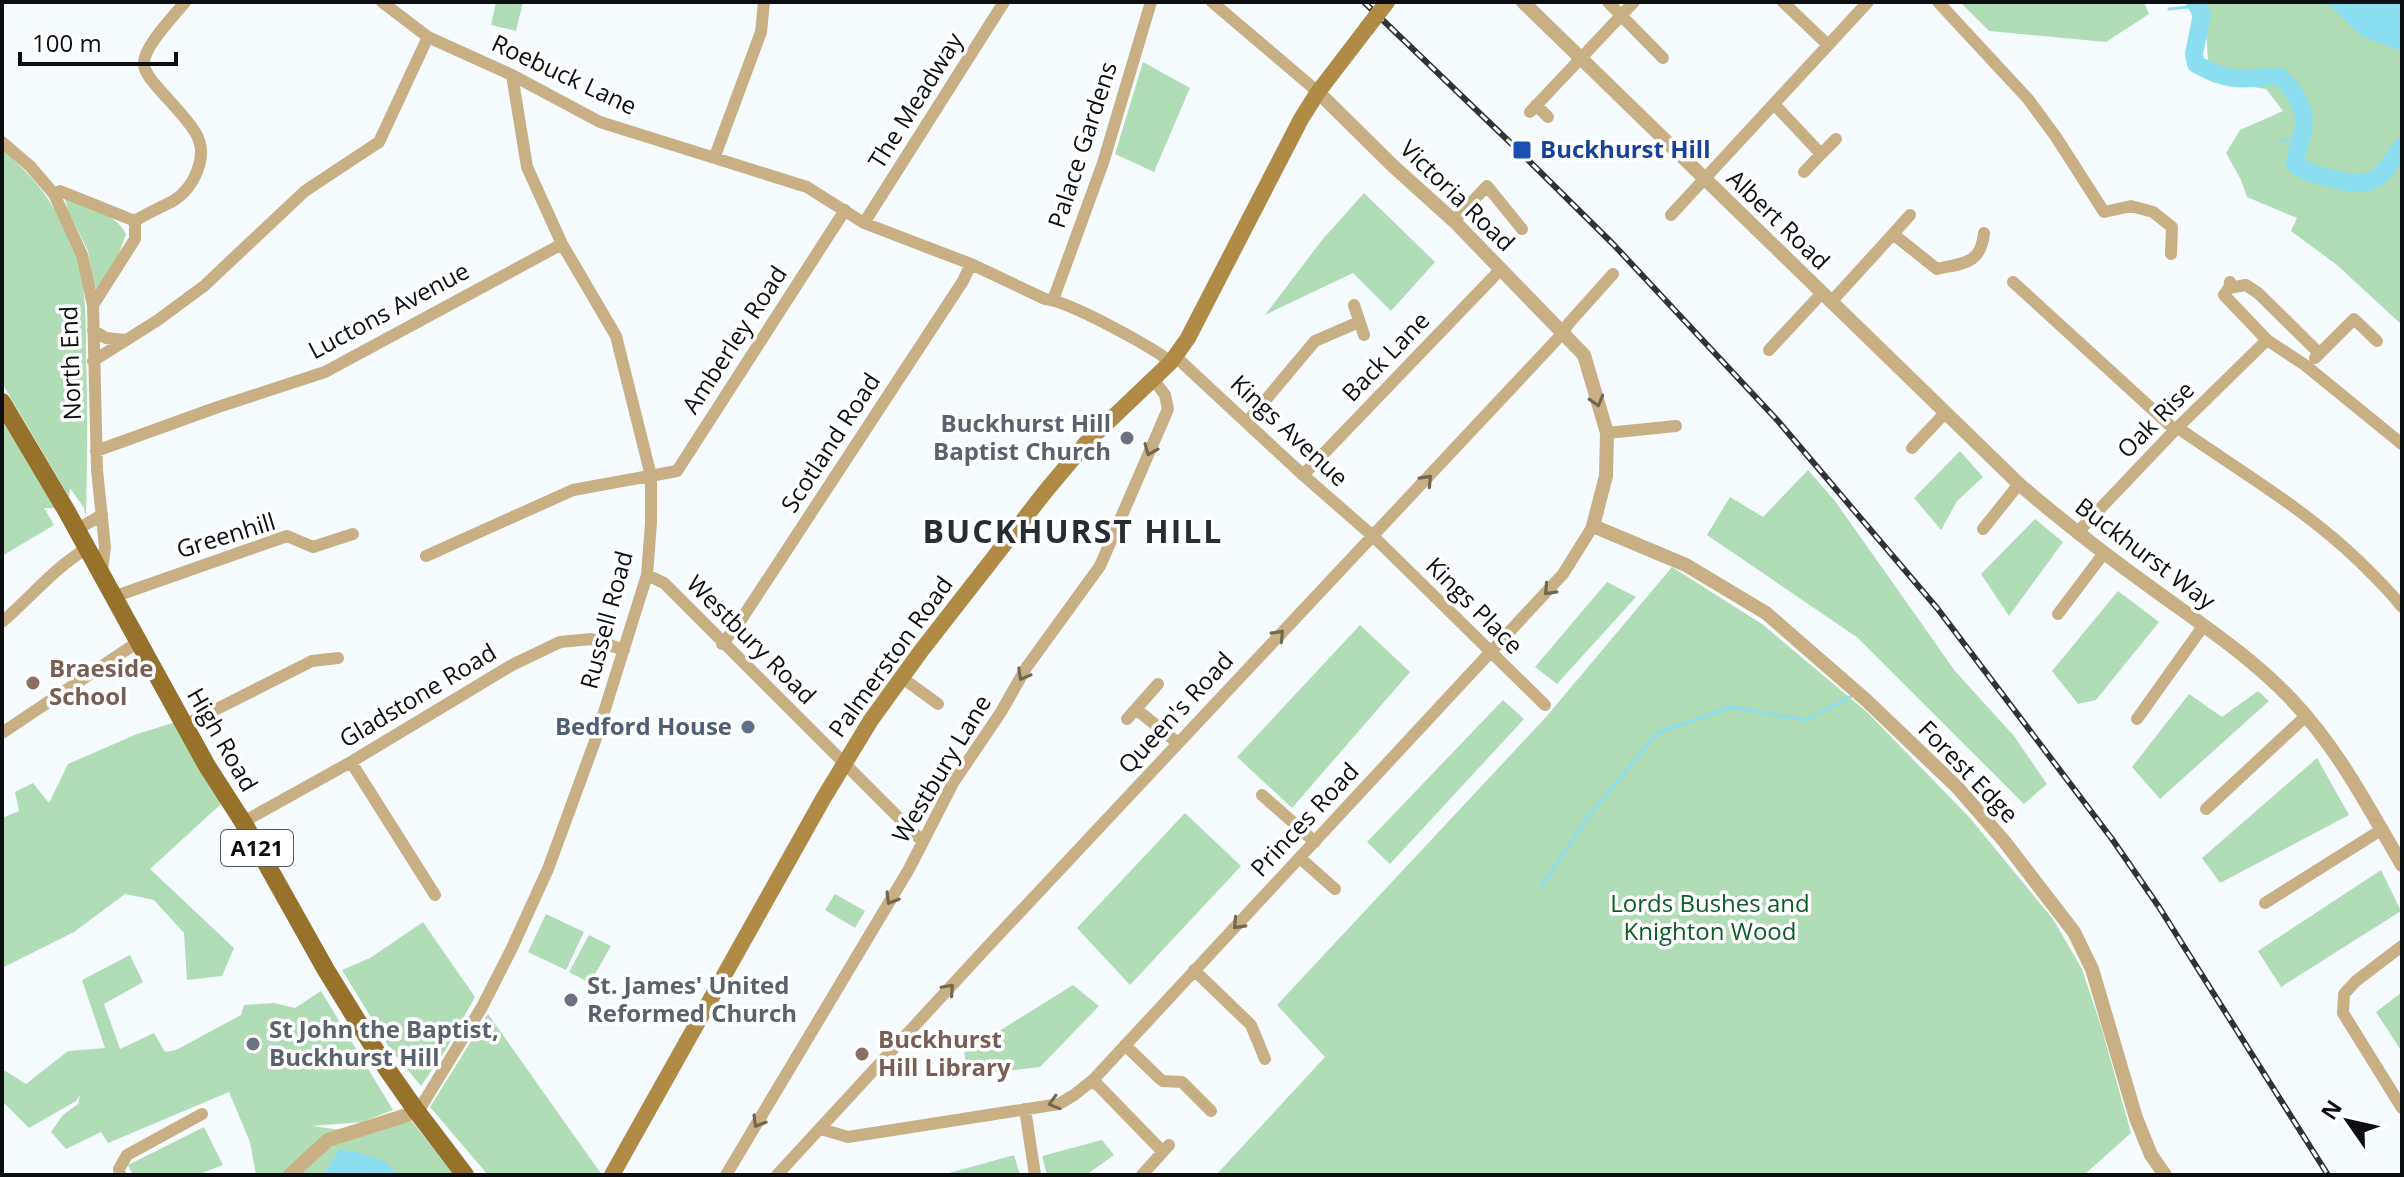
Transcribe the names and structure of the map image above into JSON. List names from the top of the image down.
{
  "streets": {
    "main road": ["Palmerston Road", "High Road", "A121"],
    "street": [
      "Roebuck Lane",
      "The Meadway",
      "Palace Gardens",
      "Victoria Road",
      "Albert Road",
      "Luctons Avenue",
      "Amberley Road",
      "Back Lane",
      "North End",
      "Oak Rise",
      "Kings Avenue",
      "Scotland Road",
      "Greenhill",
      "Buckhurst Way",
      "Kings Place",
      "Russell Road",
      "Westbury Road",
      "Gladstone Road",
      "Queen's Road",
      "Westbury Lane",
      "Forest Edge",
      "Princes Road"
    ]
  },
  "crossings": [
    ["Roebuck Lane", "The Meadway"],
    ["Roebuck Lane", "Palace Gardens"],
    ["Roebuck Lane", "Amberley Road"],
    ["Roebuck Lane", "Kings Avenue"],
    ["Roebuck Lane", "Scotland Road"],
    ["Roebuck Lane", "Russell Road"],
    ["Roebuck Lane", "Palmerston Road"],
    ["Victoria Road", "Back Lane"],
    ["Victoria Road", "Palmerston Road"],
    ["Victoria Road", "Queen's Road"],
    ["Victoria Road", "Princes Road"],
    ["Albert Road", "Buckhurst Way"],
    ["Luctons Avenue", "North End"],
    ["Luctons Avenue", "Russell Road"],
    ["Amberley Road", "Russell Road"],
    ["Back Lane", "Kings Avenue"],
    ["North End", "High Road"],
    ["Oak Rise", "Buckhurst Way"],
    ["Kings Avenue", "Kings Place"],
    ["Kings Avenue", "Palmerston Road"],
    ["Kings Avenue", "Queen's Road"],
    ["Scotland Road", "Westbury Road"],
    ["Greenhill", "High Road"],
    ["Kings Place", "Queen's Road"],
    ["Kings Place", "Princes Road"],
    ["Russell Road", "Westbury Road"],
    ["Russell Road", "Gladstone Road"],
    ["Russell Road", "High Road"],
    ["Westbury Road", "Palmerston Road"],
    ["Westbury Road", "Westbury Lane"],
    ["Palmerston Road", "Westbury Lane"],
    ["Gladstone Road", "High Road"],
    ["Queen's Road", "Princes Road"],
    ["Forest Edge", "Princes Road"]
  ],
  "one_way": ["Queen's Road", "Westbury Lane", "Princes Road"],
  "districts": ["BUCKHURST HILL"],
  "parks": ["Lords Bushes and Knighton Wood"],
  "places": {
    "transit": ["Buckhurst Hill"],
    "other": [
      "Buckhurst Hill Baptist Church",
      "Braeside School",
      "Bedford House",
      "St. James' United Reformed Church",
      "St John the Baptist, Buckhurst Hill",
      "Buckhurst Hill Library"
    ]
  },
  "scale_bar": "100 m",
  "north": "top left"
}
